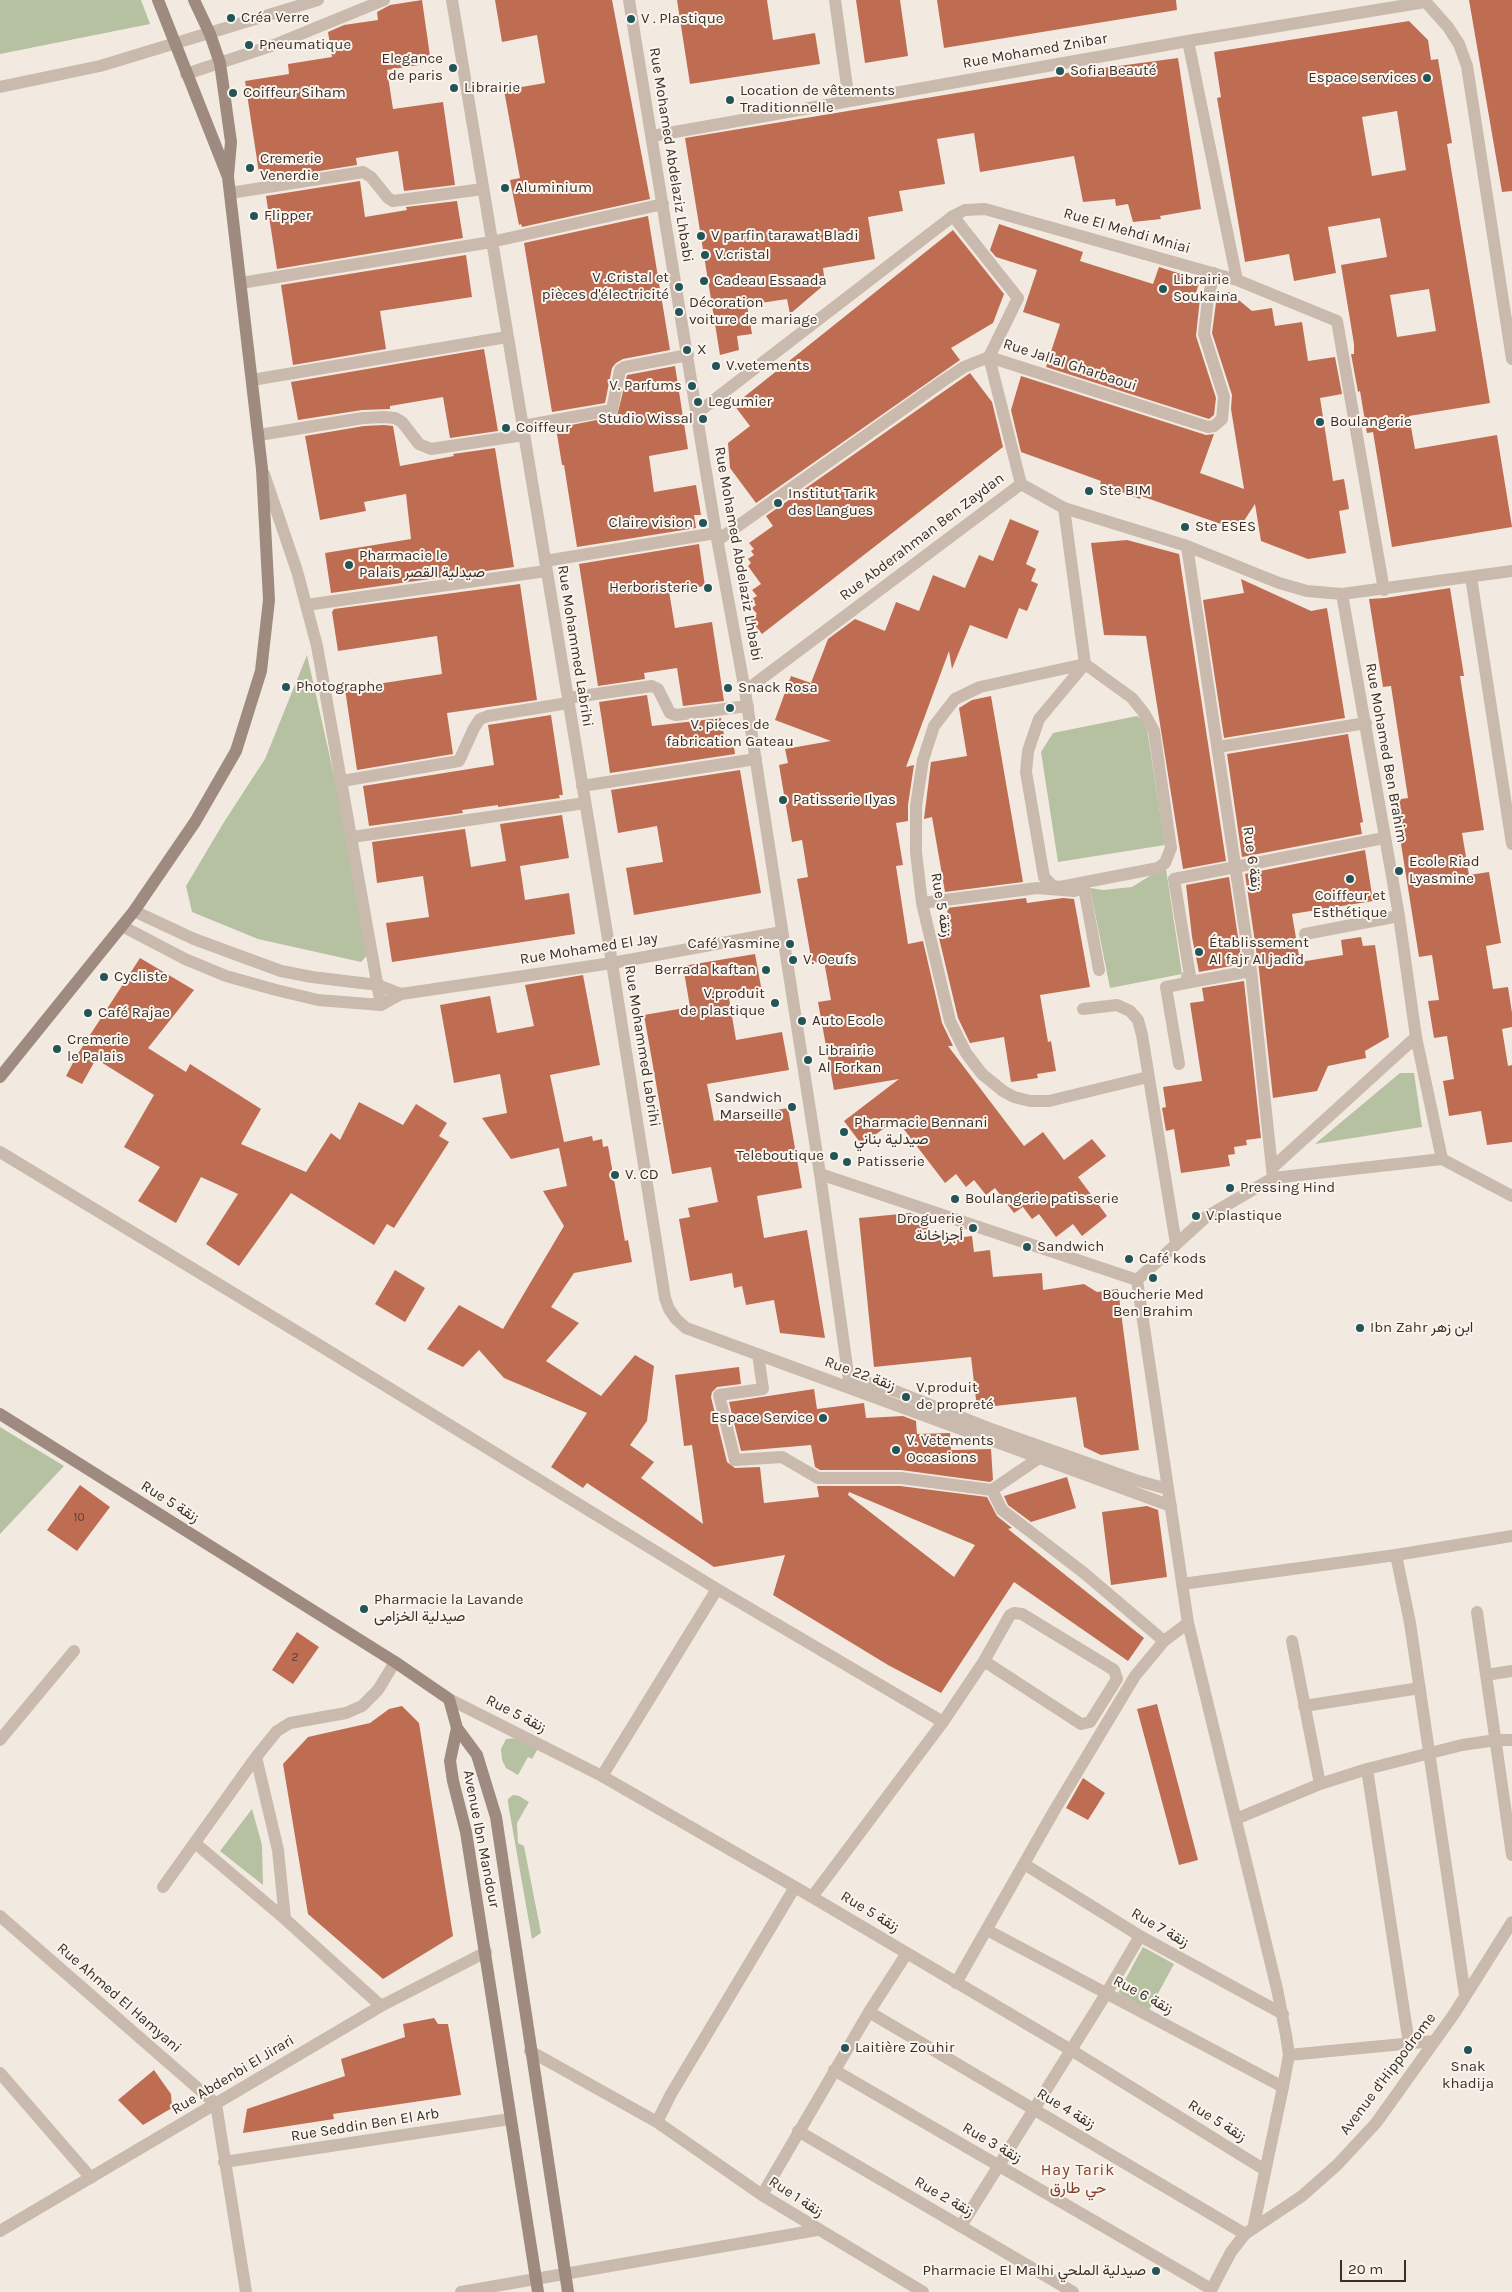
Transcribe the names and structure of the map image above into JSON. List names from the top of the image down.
{
  "streets": {
    "street": [
      "Rue Mohamed Znibar",
      "Rue Mohamed Abdelaziz Lhbabi",
      "Rue El Mehdi Mniai",
      "Rue Jallal Gharbaoui",
      "Rue Abderahman Ben Zaydan",
      "Rue Mohammed Labrihi",
      "Rue Mohamed Ben Brahim",
      "Rue 6 زنقة",
      "Rue 5 زنقة",
      "Rue Mohamed El Jay",
      "Rue 22 زنقة",
      "Avenue Ibn Mandour",
      "Rue 7 زنقة",
      "Rue Ahmed El Hamyani",
      "Avenue d'Hippodrome",
      "Rue Abdenbi El Jirari",
      "Rue 4 زنقة",
      "Rue Seddin Ben El Arb",
      "Rue 3 زنقة",
      "Rue 1 زنقة",
      "Rue 2 زنقة"
    ]
  },
  "crossings": [
    ["Rue Mohamed Znibar", "Rue Mohamed Abdelaziz Lhbabi"],
    ["Rue Mohamed Abdelaziz Lhbabi", "Rue El Mehdi Mniai"],
    ["Rue Mohamed Abdelaziz Lhbabi", "Rue Jallal Gharbaoui"],
    ["Rue Mohamed Abdelaziz Lhbabi", "Rue Abderahman Ben Zaydan"],
    ["Rue Mohamed Abdelaziz Lhbabi", "Rue Mohamed El Jay"],
    ["Rue Mohamed Abdelaziz Lhbabi", "Rue 22 زنقة"],
    ["Rue El Mehdi Mniai", "Rue Jallal Gharbaoui"],
    ["Rue El Mehdi Mniai", "Rue Abderahman Ben Zaydan"],
    ["Rue Abderahman Ben Zaydan", "Rue Mohamed Ben Brahim"],
    ["Rue Abderahman Ben Zaydan", "Rue 6 زنقة"],
    ["Rue Mohammed Labrihi", "Rue Mohamed El Jay"],
    ["Rue Mohammed Labrihi", "Rue 22 زنقة"],
    ["Avenue Ibn Mandour", "Rue Abdenbi El Jirari"],
    ["Avenue Ibn Mandour", "Rue Seddin Ben El Arb"],
    ["Avenue Ibn Mandour", "Rue 1 زنقة"],
    ["Rue Ahmed El Hamyani", "Rue Abdenbi El Jirari"],
    ["Avenue d'Hippodrome", "Rue 4 زنقة"],
    ["Avenue d'Hippodrome", "Rue 3 زنقة"]
  ],
  "districts": ["Hay Tarik حي طارق"],
  "places": [
    "Créa Verre",
    "V . Plastique",
    "Pneumatique",
    "Elegance de paris",
    "Sofia Beauté",
    "Espace services",
    "Librairie",
    "Coiffeur Siham",
    "Location de vêtements Traditionnelle",
    "Cremerie Venerdie",
    "Aluminium",
    "Flipper",
    "V parfin tarawat Bladi",
    "V.cristal",
    "Cadeau Essaada",
    "V .Cristal et pièces d'électricité",
    "Librairie Soukaina",
    "Décoration voiture de mariage",
    "X",
    "V.vetements",
    "V. Parfums",
    "Legumier",
    "Studio Wissal",
    "Boulangerie",
    "Coiffeur",
    "Ste BIM",
    "Institut Tarik des Langues",
    "Claire vision",
    "Ste ESES",
    "Pharmacie le Palais صيدلية القصر",
    "Herboristerie",
    "Photographe",
    "Snack Rosa",
    "V. pieces de fabrication Gateau",
    "Patisserie Ilyas",
    "Ecole Riad Lyasmine",
    "Coiffeur et Esthétique",
    "Café Yasmine",
    "Établissement Al fajr Al jadid",
    "V. Oeufs",
    "Berrada kaftan",
    "Cycliste",
    "V.produit de plastique",
    "Café Rajae",
    "Auto Ecole",
    "Cremerie le Palais",
    "Librairie Al Forkan",
    "Sandwich Marseille",
    "Pharmacie Bennani صيدلية بناني",
    "Teleboutique",
    "Patisserie",
    "V. CD",
    "Pressing Hind",
    "Boulangerie patisserie",
    "V.plastique",
    "Droguerie أجزاخانة",
    "Sandwich",
    "Café kods",
    "Boucherie Med Ben Brahim",
    "Ibn Zahr ابن زهر",
    "V.produit de propreté",
    "Espace Service",
    "V. Vetements Occasions",
    "Pharmacie la Lavande صيدلية الخزامى",
    "Laitière Zouhir",
    "Snak khadija",
    "Pharmacie El Malhi صيدلية الملحي"
  ],
  "house_numbers": ["10", "2"],
  "scale_bar": "20 m"
}
